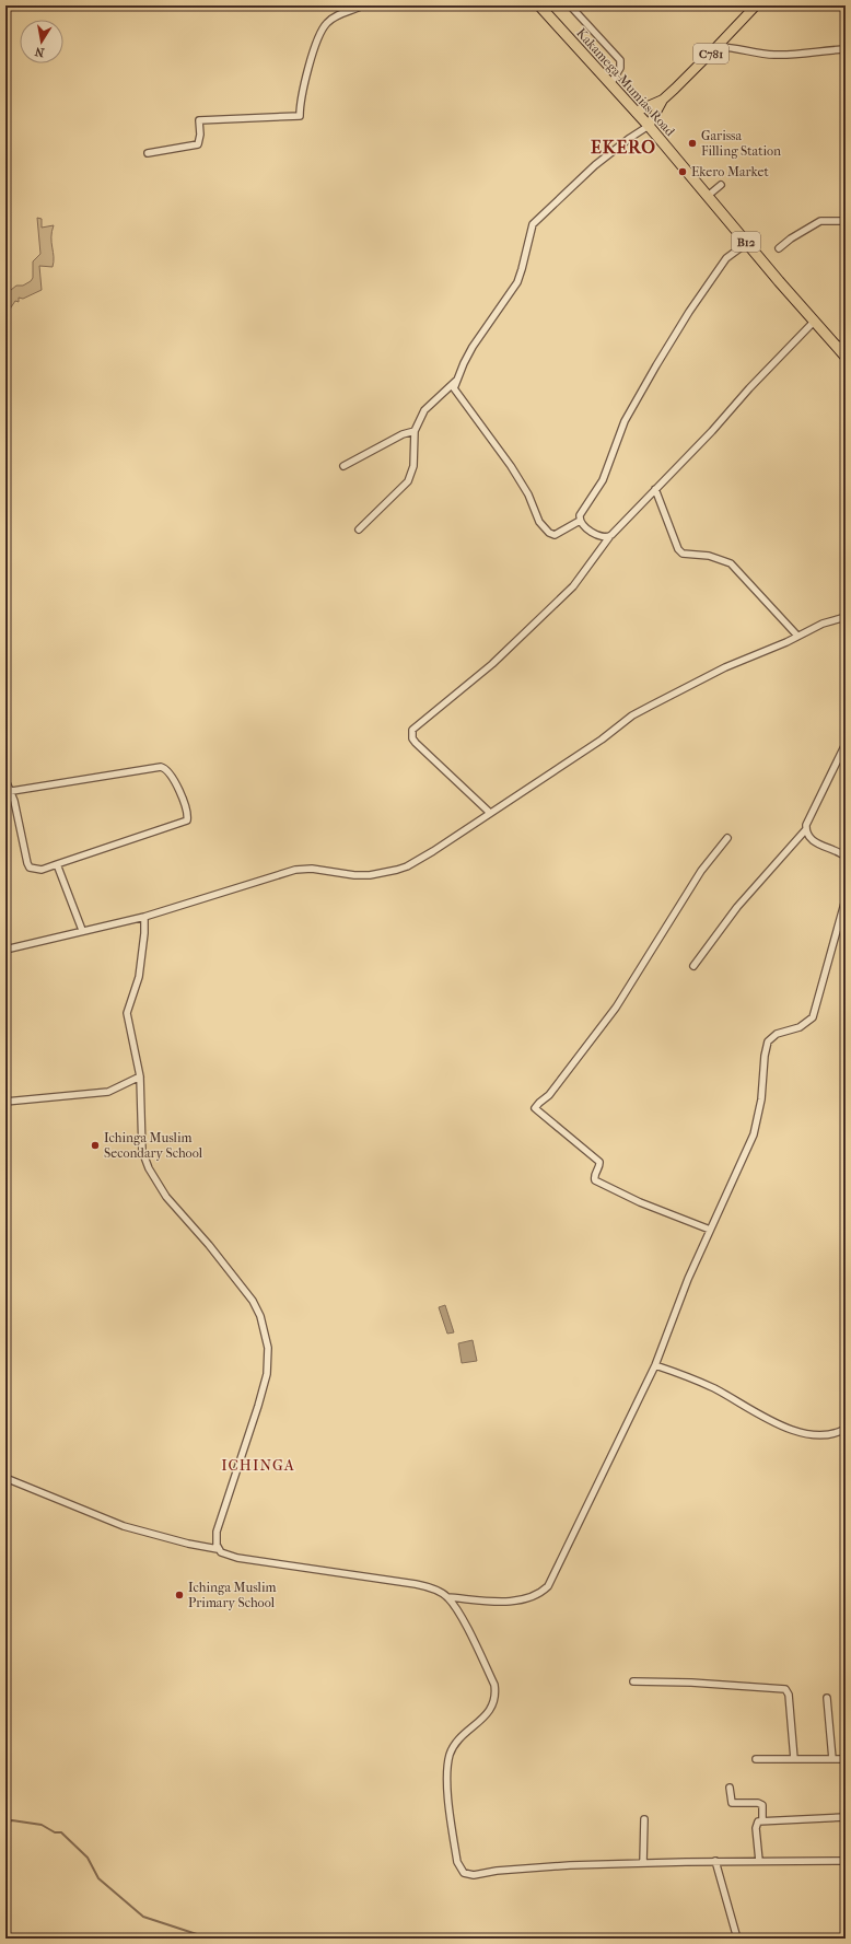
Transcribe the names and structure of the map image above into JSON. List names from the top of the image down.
{
  "streets": {
    "highway": ["Kakamega-Mumias Road", "B12"],
    "main road": ["C781"]
  },
  "crossings": [
    ["C781", "Kakamega-Mumias Road"]
  ],
  "districts": ["EKERO", "ICHINGA"],
  "places": [
    "Garissa Filling Station",
    "Ekero Market",
    "Ichinga Muslim Secondary School",
    "Ichinga Muslim Primary School"
  ],
  "north": "bottom"
}
